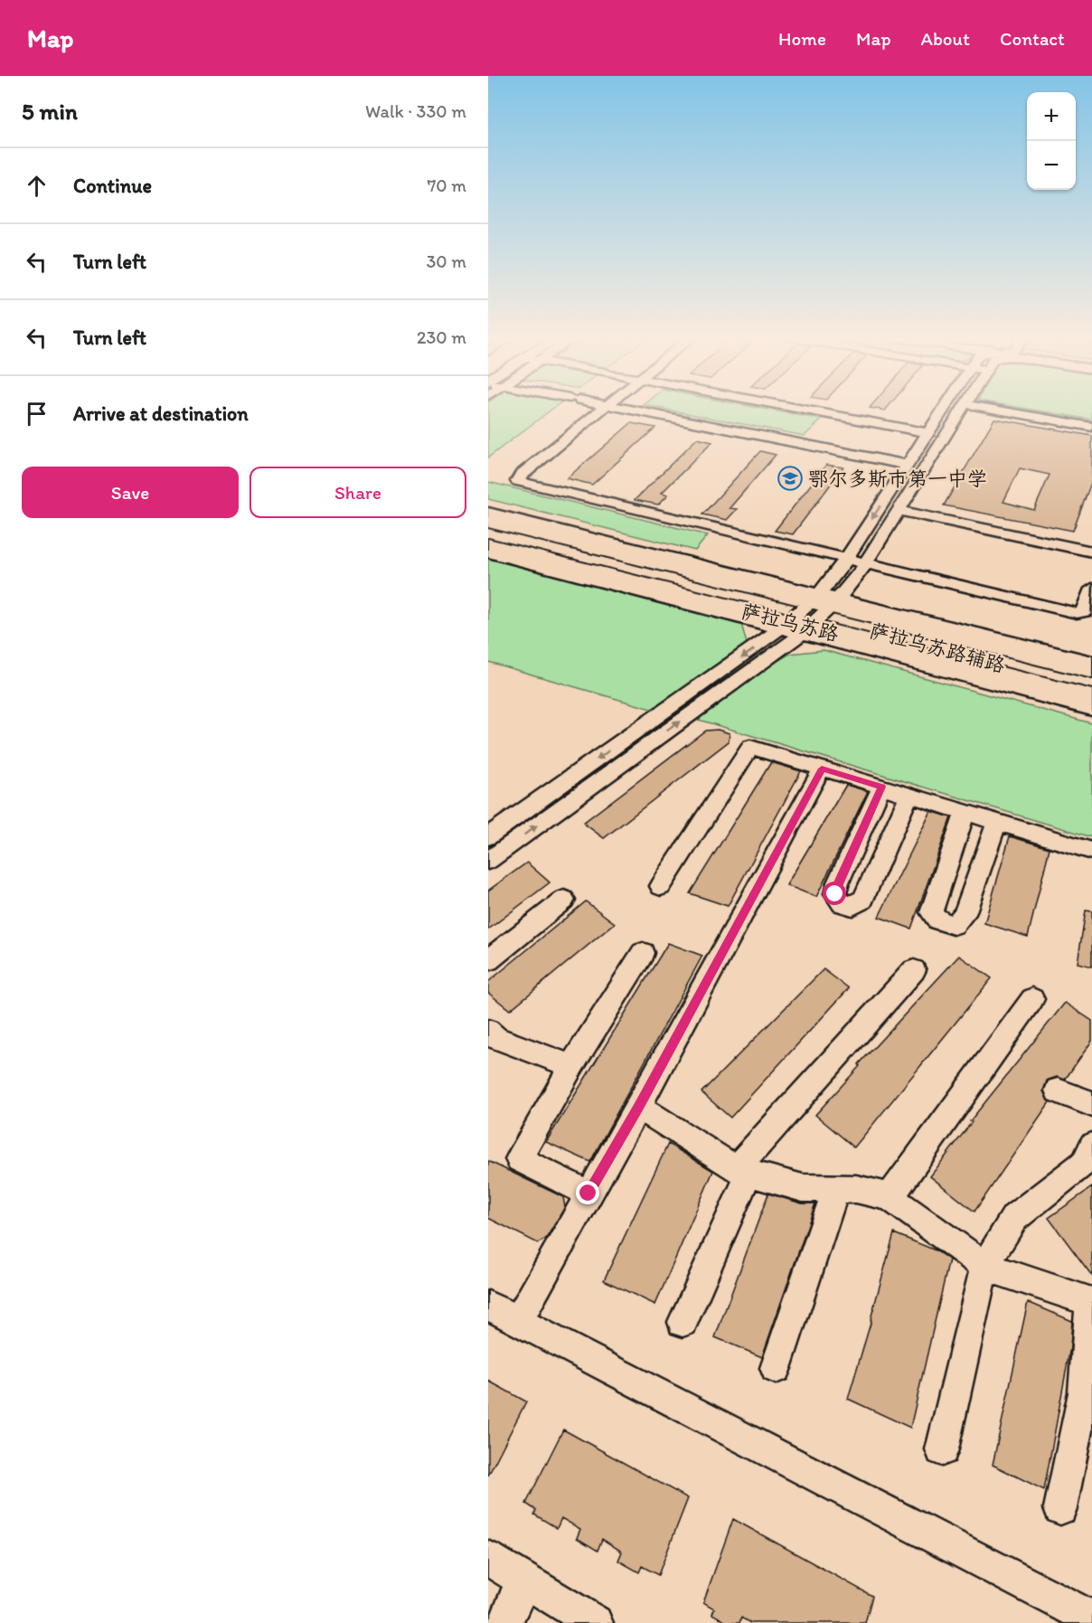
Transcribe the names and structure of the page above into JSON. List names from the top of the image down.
{
  "streets": {
    "main road": ["萨拉乌苏路"],
    "street": ["萨拉乌苏路辅路"]
  },
  "crossings": [
    ["萨拉乌苏路", "萨拉乌苏路辅路"]
  ],
  "places": {
    "school or university": ["鄂尔多斯市第一中学"]
  },
  "page": {
    "header": "Map",
    "nav": [
      "Home",
      "Map",
      "About",
      "Contact"
    ],
    "heading": ["5 min", "Walk · 330 m"],
    "map_buttons": ["+", "−"],
    "list": [
      ["Continue", "70 m"],
      ["Turn left", "30 m"],
      ["Turn left", "230 m"],
      "Arrive at destination"
    ],
    "buttons": ["Save", "Share"]
  }
}
